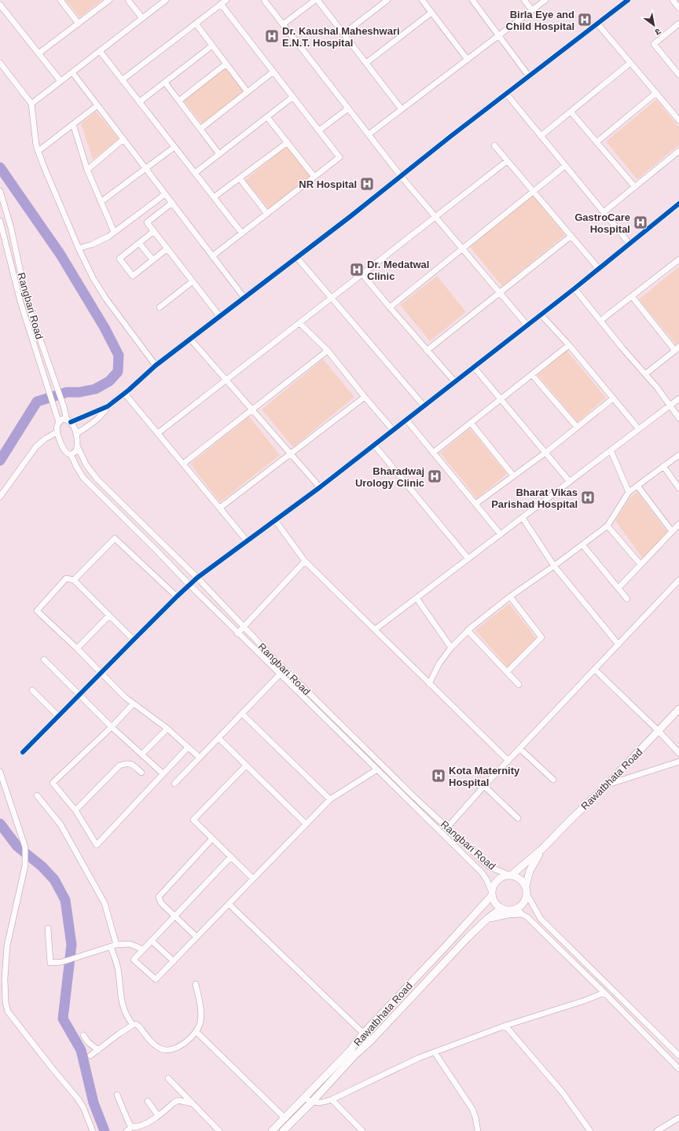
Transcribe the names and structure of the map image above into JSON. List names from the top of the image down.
{
  "streets": {
    "main road": ["Rawatbhata Road"],
    "street": ["Rangbari Road"]
  },
  "crossings": [
    ["Rangbari Road", "Rawatbhata Road"]
  ],
  "places": {
    "hospital": [
      "Birla Eye and Child Hospital",
      "Dr. Kaushal Maheshwari E.N.T. Hospital",
      "NR Hospital",
      "GastroCare Hospital",
      "Dr. Medatwal Clinic",
      "Bharadwaj Urology Clinic",
      "Bharat Vikas Parishad Hospital",
      "Kota Maternity Hospital"
    ]
  },
  "north": "bottom right"
}
